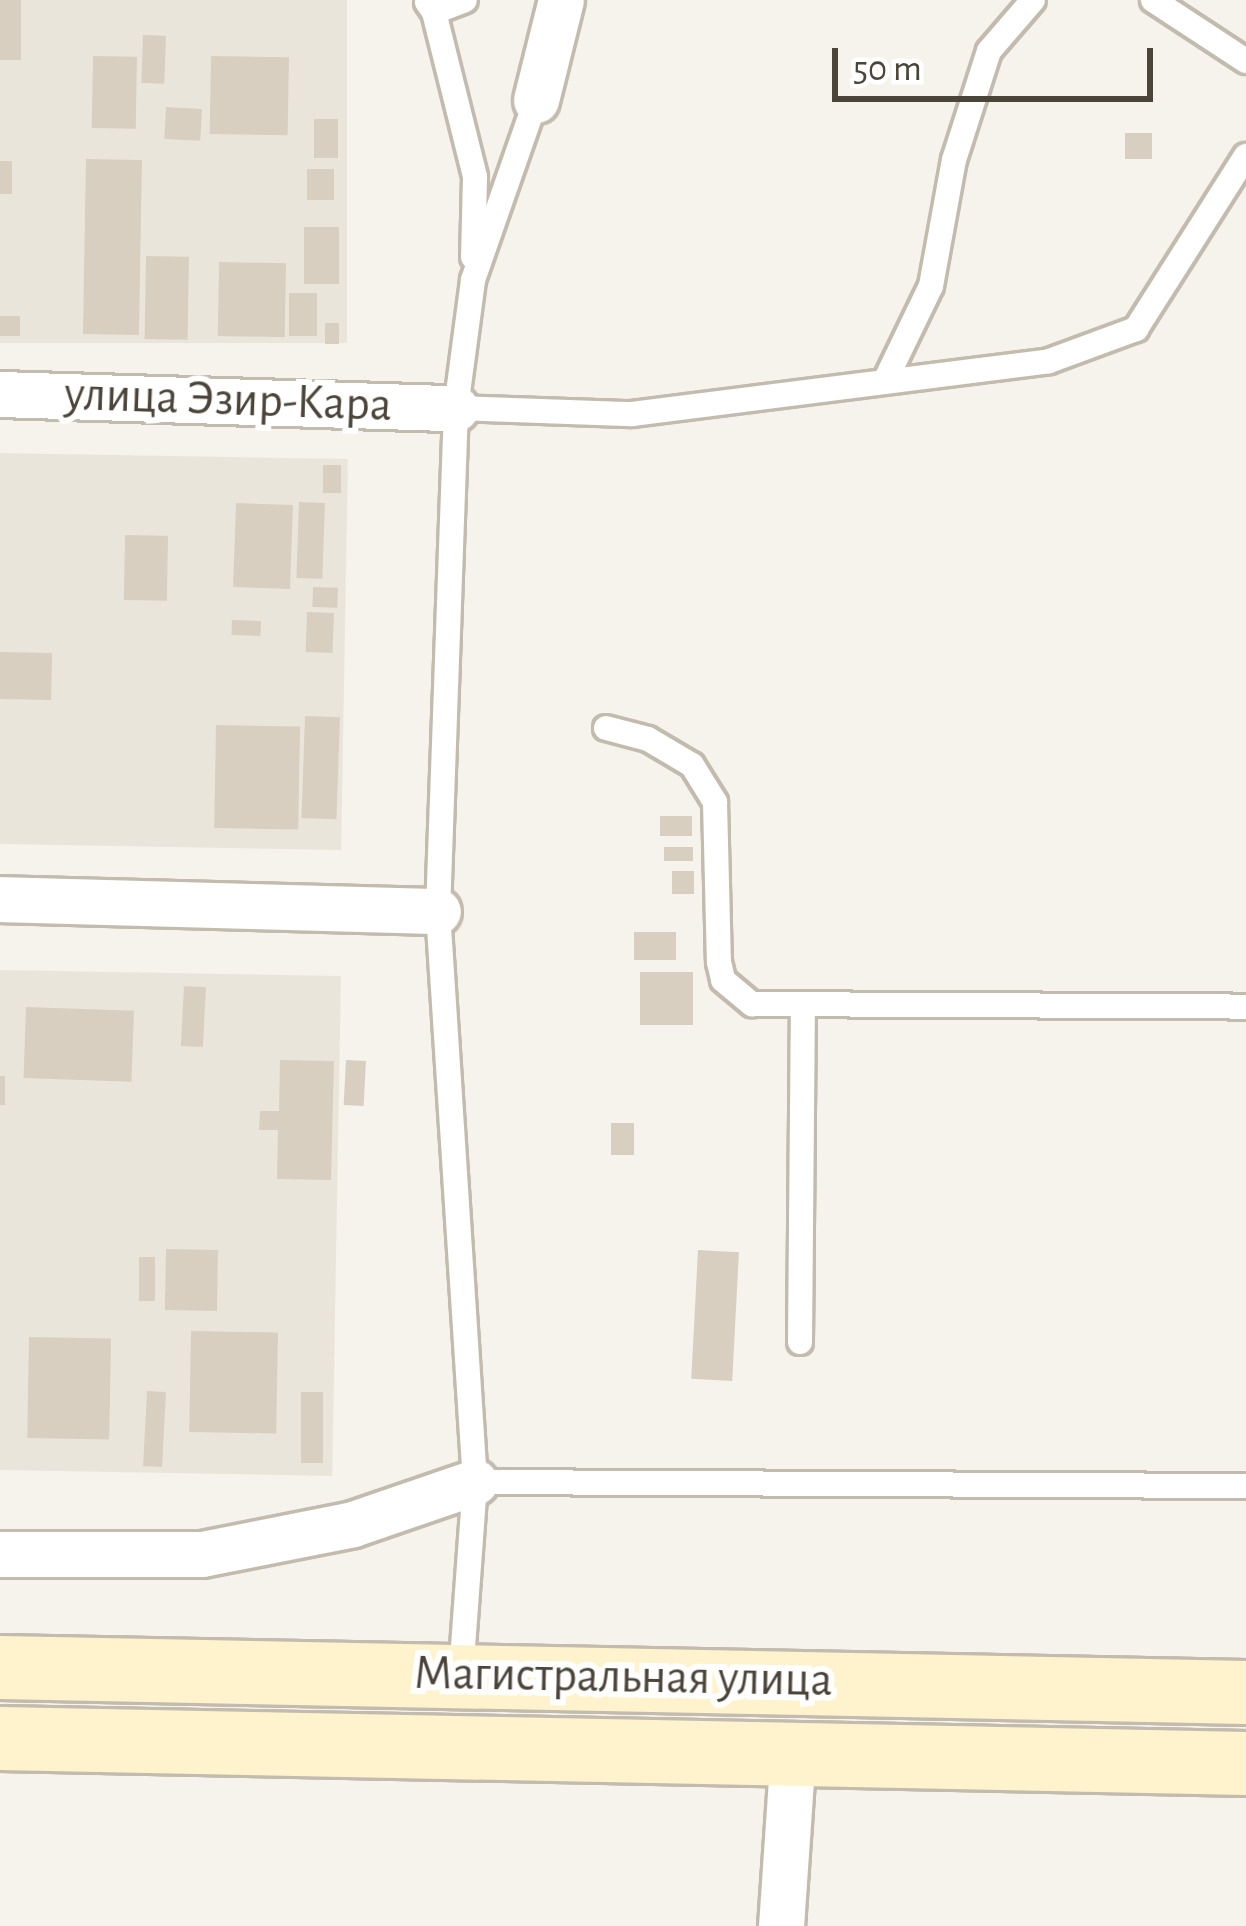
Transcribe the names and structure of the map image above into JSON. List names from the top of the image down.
{
  "streets": {
    "main road": ["Магистральная улица"],
    "street": ["улица Эзир-Кара"]
  },
  "scale_bar": "50 m"
}
